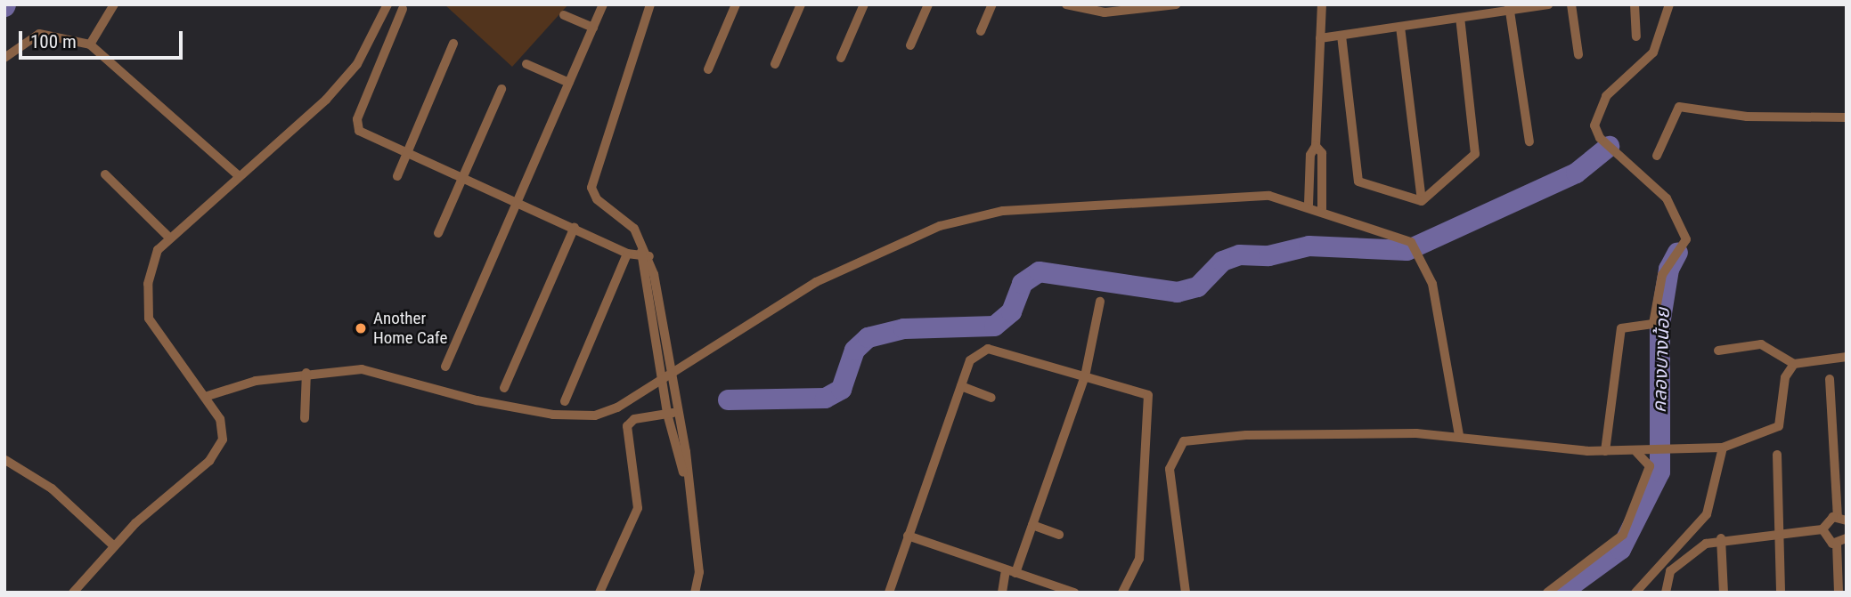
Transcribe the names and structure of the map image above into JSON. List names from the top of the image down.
{
  "water": ["คลองบางน้อย"],
  "places": ["Another Home Cafe"],
  "scale_bar": "100 m"
}
